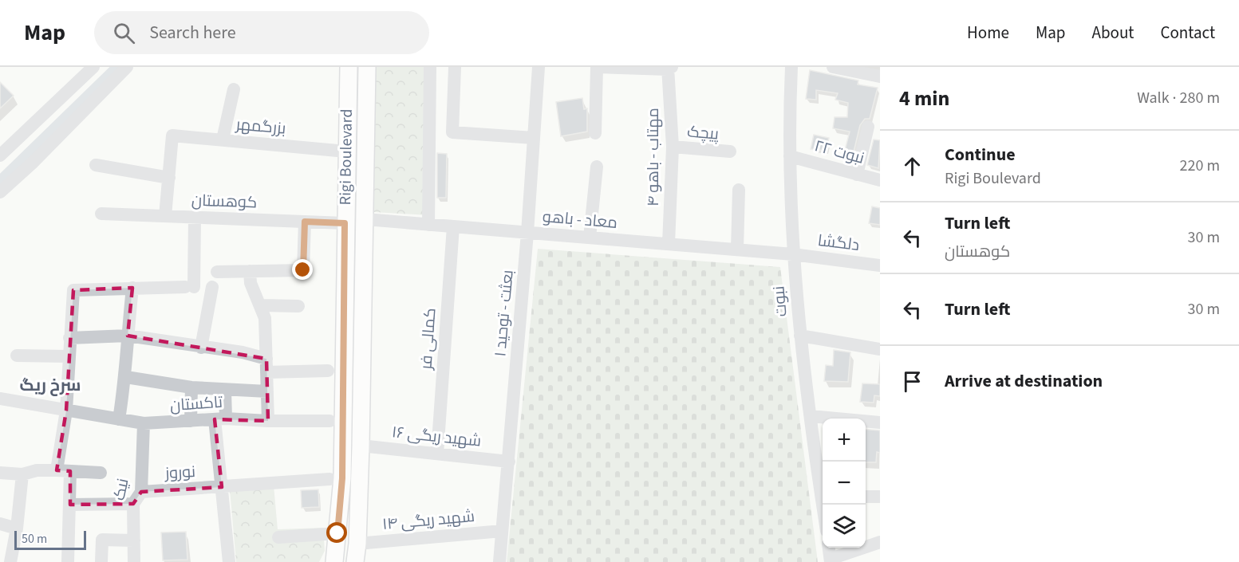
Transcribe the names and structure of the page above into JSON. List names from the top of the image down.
{
  "streets": {
    "main road": ["Rigi Boulevard"],
    "street": [
      "بزرگمهر",
      "پیچک",
      "نبوت ۲۲",
      "مهتاب - باهو ۴",
      "کوهستان",
      "معاد - باهو",
      "دلگشا",
      "نبوت",
      "بعثت - توحید ۱",
      "کمالی فر",
      "تاکستان",
      "شهید ریگی ۱۶",
      "نوروز",
      "نیک",
      "شهید ریگی ۱۴"
    ]
  },
  "crossings": [
    ["بزرگمهر", "Rigi Boulevard"],
    ["پیچک", "مهتاب - باهو ۴"],
    ["نبوت ۲۲", "نبوت"],
    ["Rigi Boulevard", "کوهستان"],
    ["Rigi Boulevard", "معاد - باهو"],
    ["Rigi Boulevard", "شهید ریگی ۱۶"],
    ["Rigi Boulevard", "شهید ریگی ۱۴"],
    ["مهتاب - باهو ۴", "معاد - باهو"],
    ["معاد - باهو", "دلگشا"],
    ["معاد - باهو", "نبوت"],
    ["معاد - باهو", "بعثت - توحید ۱"],
    ["معاد - باهو", "کمالی فر"],
    ["دلگشا", "نبوت"],
    ["بعثت - توحید ۱", "شهید ریگی ۱۶"],
    ["بعثت - توحید ۱", "شهید ریگی ۱۴"],
    ["کمالی فر", "شهید ریگی ۱۶"],
    ["تاکستان", "نیک"],
    ["نوروز", "نیک"]
  ],
  "districts": ["سرخ ریگ"],
  "scale_bar": "50 m",
  "page": {
    "header": "Map",
    "search": "Search here",
    "nav": [
      "Home",
      "Map",
      "About",
      "Contact"
    ],
    "heading": ["4 min", "Walk · 280 m"],
    "list": [
      ["Continue", "Rigi Boulevard", "220 m"],
      ["Turn left", "کوهستان", "30 m"],
      ["Turn left", "30 m"],
      "Arrive at destination"
    ],
    "map_buttons": ["+", "−"],
    "scale": "50 m"
  }
}
